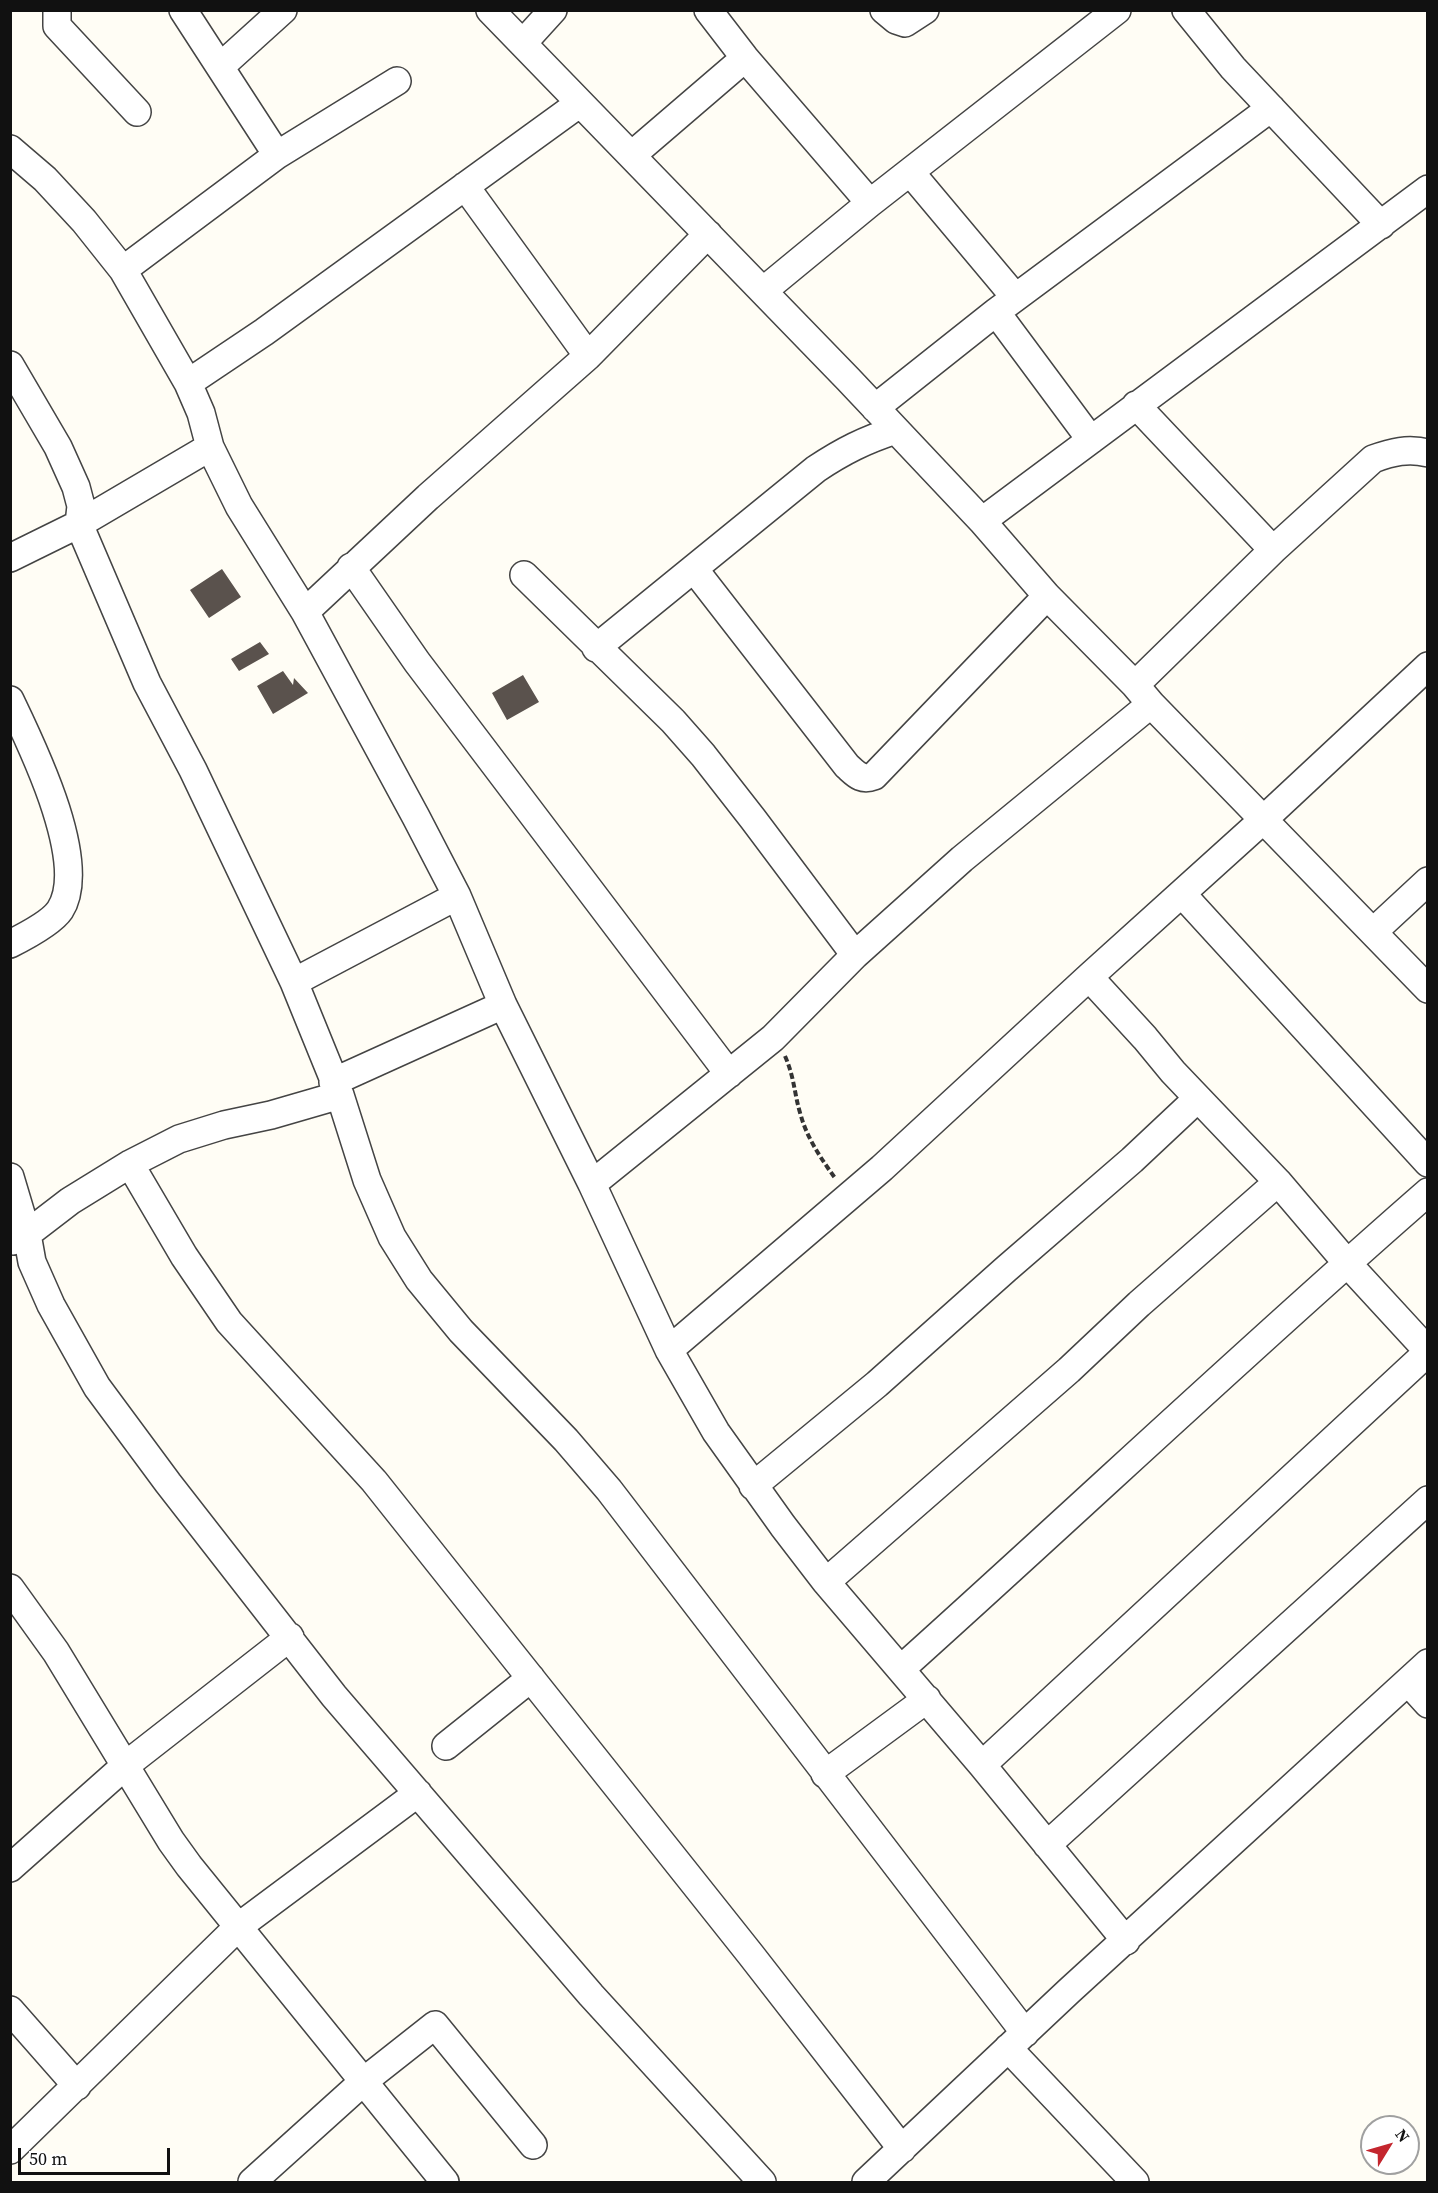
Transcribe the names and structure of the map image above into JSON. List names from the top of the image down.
{
  "scale_bar": "50 m",
  "north": "top right"
}
